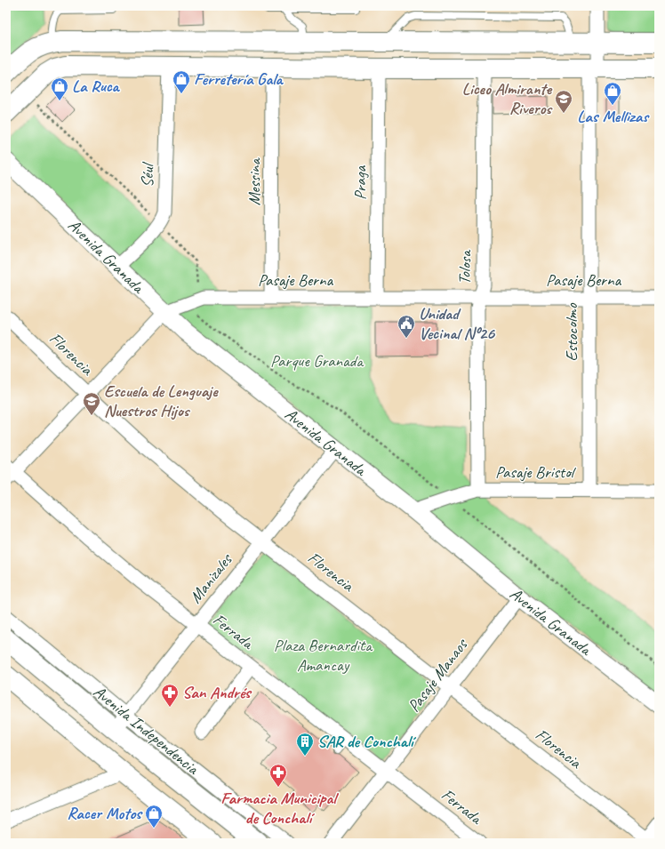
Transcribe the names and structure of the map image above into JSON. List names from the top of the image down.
{
  "streets": {
    "main road": ["Avenida Independencia"],
    "street": [
      "Séul",
      "Messina",
      "Praga",
      "Avenida Granada",
      "Tolosa",
      "Pasaje Berna",
      "Estocolmo",
      "Florencia",
      "Pasaje Bristol",
      "Manizales",
      "Ferrada",
      "Pasaje Manaos"
    ]
  },
  "crossings": [
    ["Messina", "Pasaje Berna"],
    ["Praga", "Pasaje Berna"],
    ["Avenida Granada", "Pasaje Berna"],
    ["Avenida Granada", "Pasaje Bristol"],
    ["Avenida Granada", "Manizales"],
    ["Avenida Granada", "Pasaje Manaos"],
    ["Tolosa", "Pasaje Berna"],
    ["Tolosa", "Pasaje Bristol"],
    ["Pasaje Berna", "Estocolmo"],
    ["Pasaje Berna", "Florencia"],
    ["Pasaje Berna", "Ferrada"],
    ["Estocolmo", "Pasaje Bristol"],
    ["Florencia", "Manizales"],
    ["Florencia", "Pasaje Manaos"],
    ["Manizales", "Ferrada"],
    ["Manizales", "Avenida Independencia"],
    ["Ferrada", "Pasaje Manaos"]
  ],
  "parks": ["Parque Granada", "Plaza Bernardita Amancay"],
  "places": {
    "shop": [
      "Ferretería Gala",
      "La Ruca",
      "Las Mellizas",
      "Racer Motos"
    ],
    "school or university": ["Liceo Almirante Riveros", "Escuela de Lenguaje Nuestros Hijos"],
    "public building": ["Unidad Vecinal Nº26"],
    "pharmacy": ["San Andrés", "Farmacia Municipal de Conchalí"],
    "building": ["SAR de Conchalí"]
  }
}
